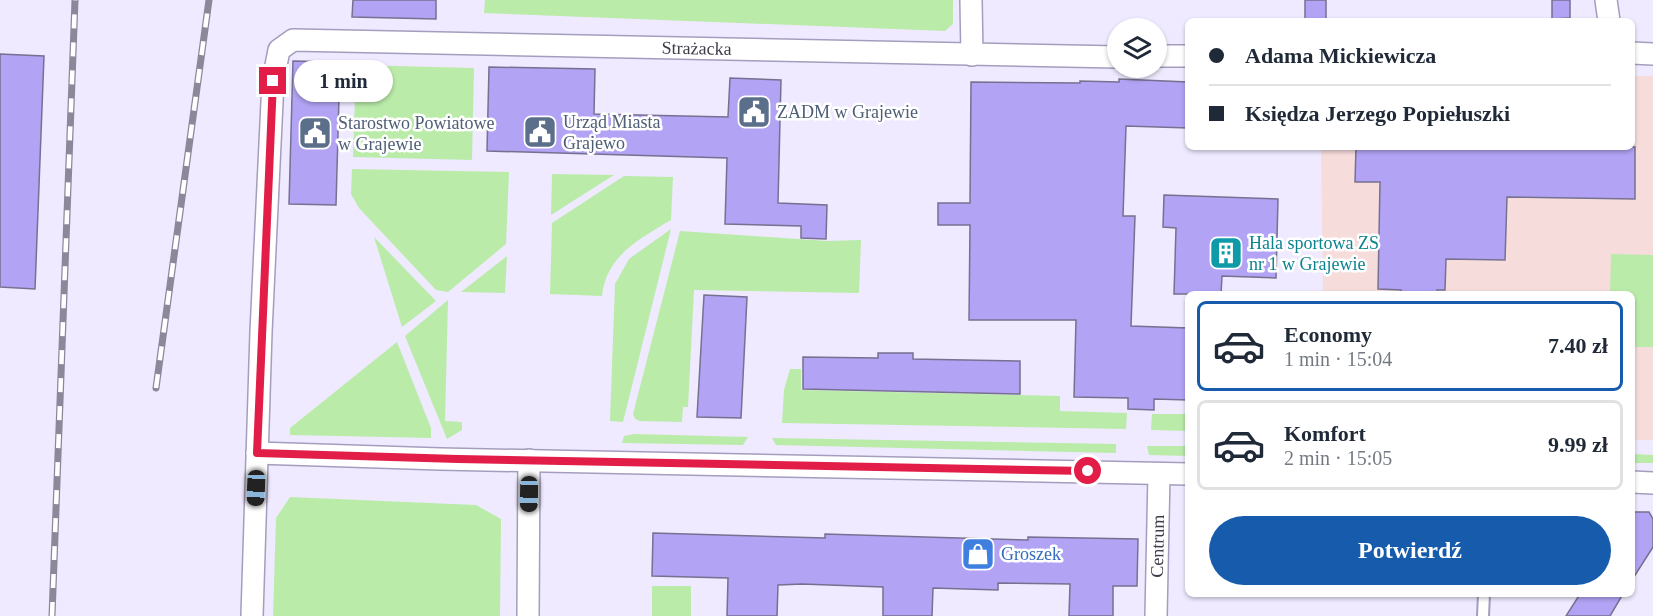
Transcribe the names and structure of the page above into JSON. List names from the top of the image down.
{
  "streets": {
    "street": ["Strażacka", "Centrum"]
  },
  "places": {
    "public building": ["ZADM w Grajewie", "Urząd Miasta Grajewo", "Starostwo Powiatowe w Grajewie"],
    "building": ["Hala sportowa ZS nr 1 w Grajewie"],
    "shop": ["Groszek"]
  },
  "page": {
    "banner": ["Adama Mickiewicza", "Księdza Jerzego Popiełuszki"],
    "bubble": "1 min",
    "list": [
      {
        "name": "Economy",
        "note": "1 min · 15:04",
        "value": "7.40 zł"
      },
      {
        "name": "Komfort",
        "note": "2 min · 15:05",
        "value": "9.99 zł"
      }
    ],
    "buttons": "Potwierdź"
  }
}
